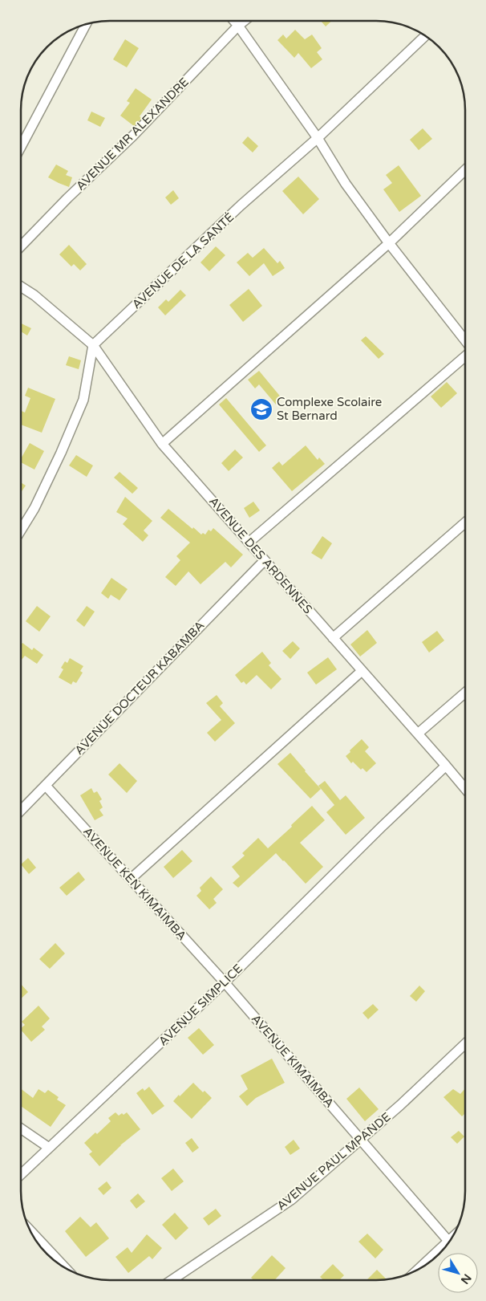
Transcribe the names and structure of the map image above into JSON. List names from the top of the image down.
{
  "streets": {
    "street": [
      "AVENUE MR ALEXANDRE",
      "AVENUE DE LA SANTÉ",
      "AVENUE DES ARDENNES",
      "AVENUE DOCTEUR KABAMBA",
      "AVENUE KEN KIMAIMBA",
      "AVENUE SIMPLICE",
      "AVENUE KIMAIMBA",
      "AVENUE PAUL MPANDE"
    ]
  },
  "crossings": [
    ["AVENUE DE LA SANTÉ", "AVENUE DES ARDENNES"],
    ["AVENUE DES ARDENNES", "AVENUE DOCTEUR KABAMBA"],
    ["AVENUE DES ARDENNES", "AVENUE SIMPLICE"],
    ["AVENUE DOCTEUR KABAMBA", "AVENUE KEN KIMAIMBA"],
    ["AVENUE KEN KIMAIMBA", "AVENUE SIMPLICE"],
    ["AVENUE KEN KIMAIMBA", "AVENUE KIMAIMBA"],
    ["AVENUE SIMPLICE", "AVENUE KIMAIMBA"],
    ["AVENUE KIMAIMBA", "AVENUE PAUL MPANDE"]
  ],
  "places": {
    "school or university": ["Complexe Scolaire St Bernard"]
  },
  "north": "bottom right"
}
